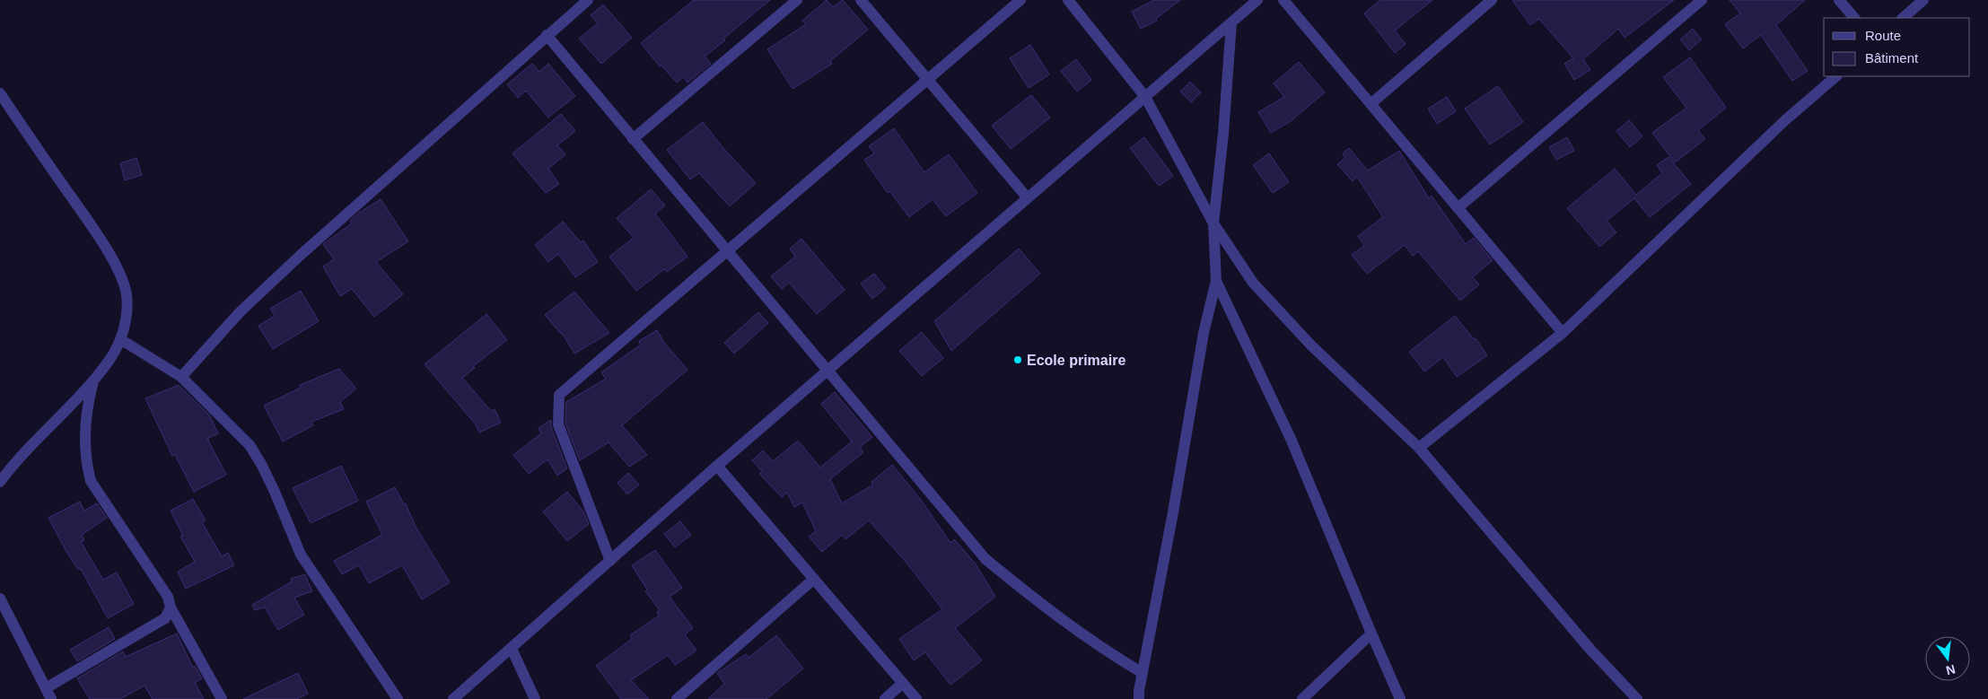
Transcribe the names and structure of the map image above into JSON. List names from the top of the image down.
{
  "places": ["Ecole primaire"],
  "legend": ["Route", "Bâtiment"],
  "north": "bottom"
}
